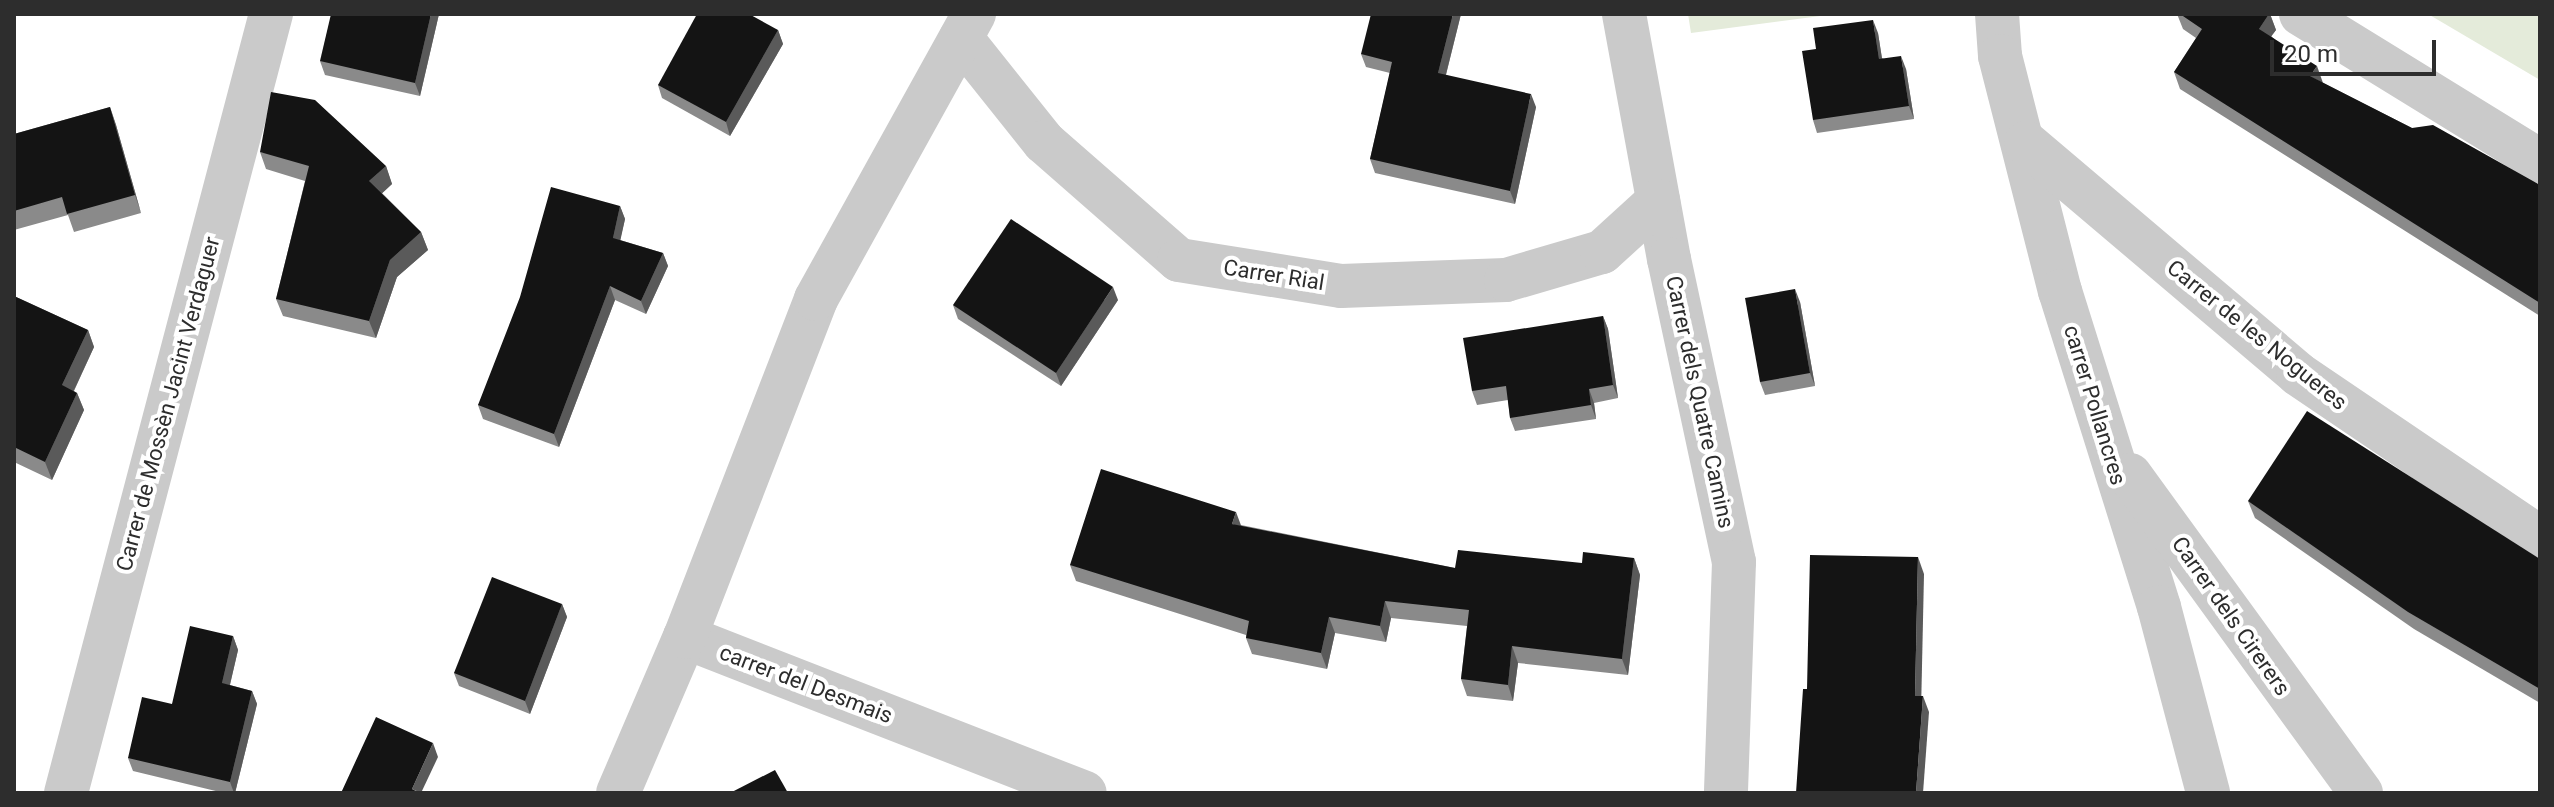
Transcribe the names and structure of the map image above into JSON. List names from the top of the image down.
{
  "streets": {
    "street": [
      "Carrer Rial",
      "Carrer de les Nogueres",
      "Carrer dels Quatre Camins",
      "Carrer de Mossèn Jacint Verdaguer",
      "carrer Pollancres",
      "Carrer dels Cirerers",
      "carrer del Desmais"
    ]
  },
  "crossings": [
    ["Carrer Rial", "Carrer dels Quatre Camins"],
    ["Carrer de les Nogueres", "carrer Pollancres"],
    ["carrer Pollancres", "Carrer dels Cirerers"]
  ],
  "scale_bar": "20 m"
}
